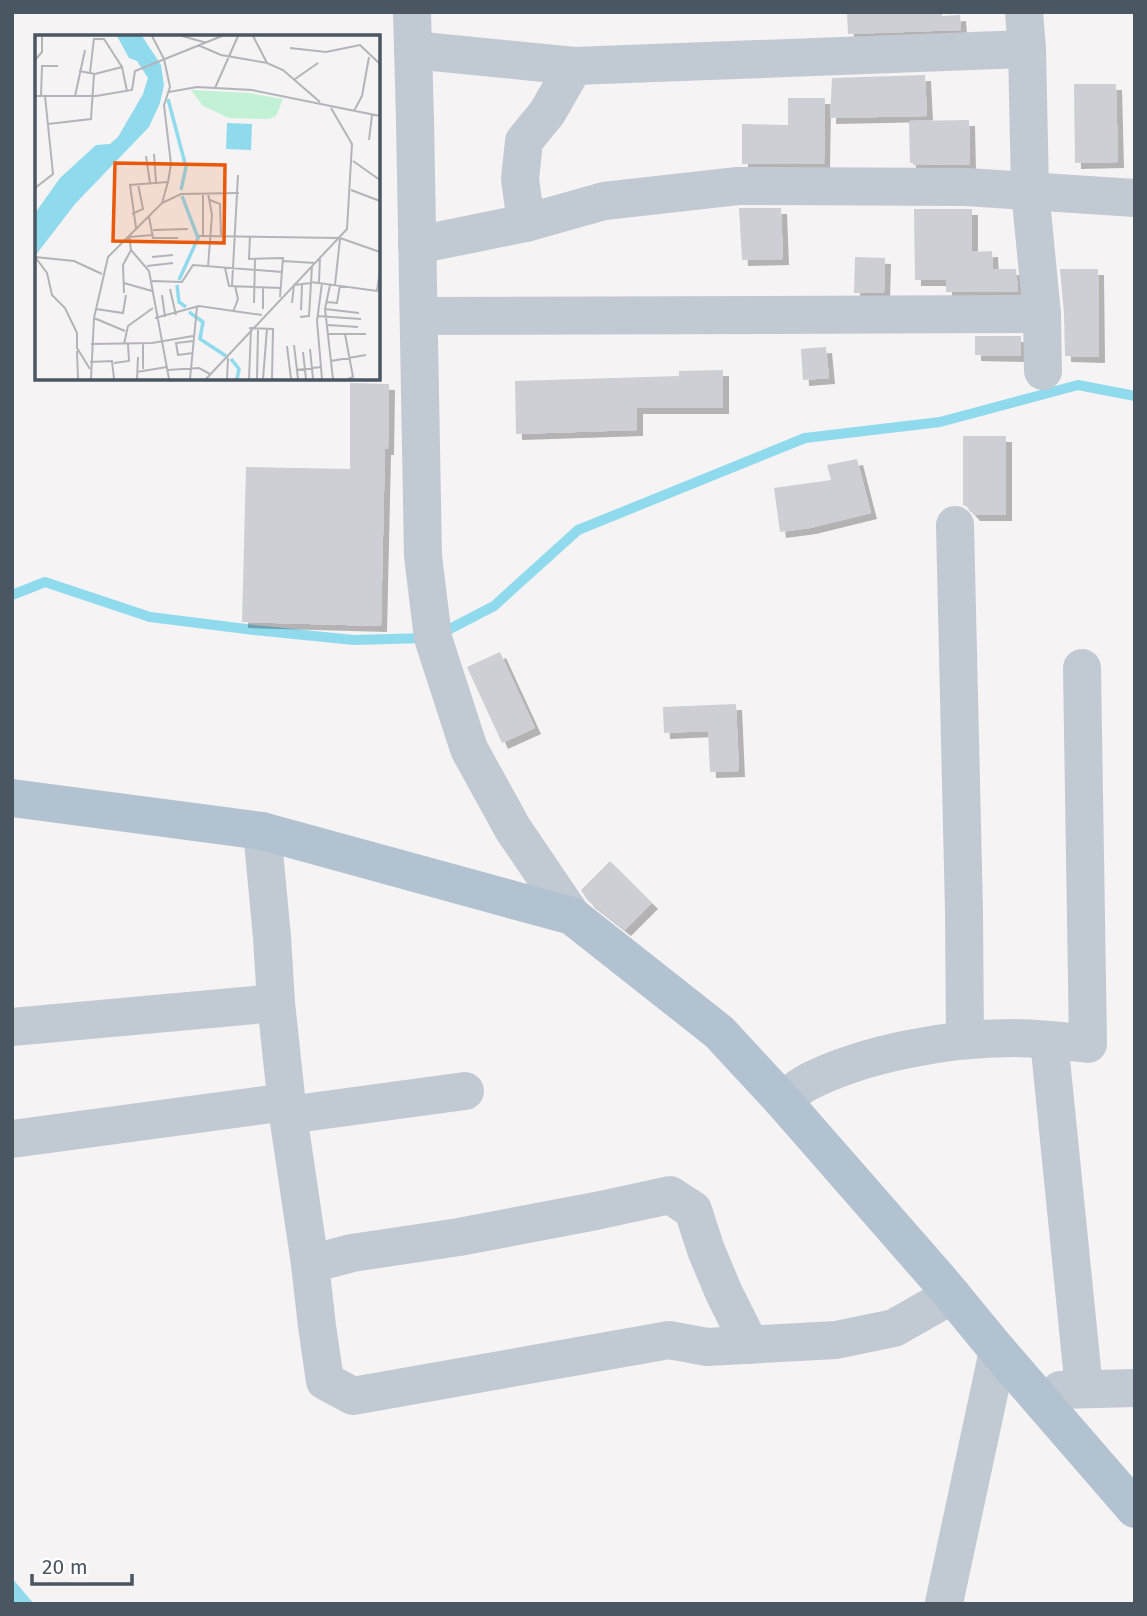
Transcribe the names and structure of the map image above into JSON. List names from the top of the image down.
{
  "scale_bar": "20 m"
}
